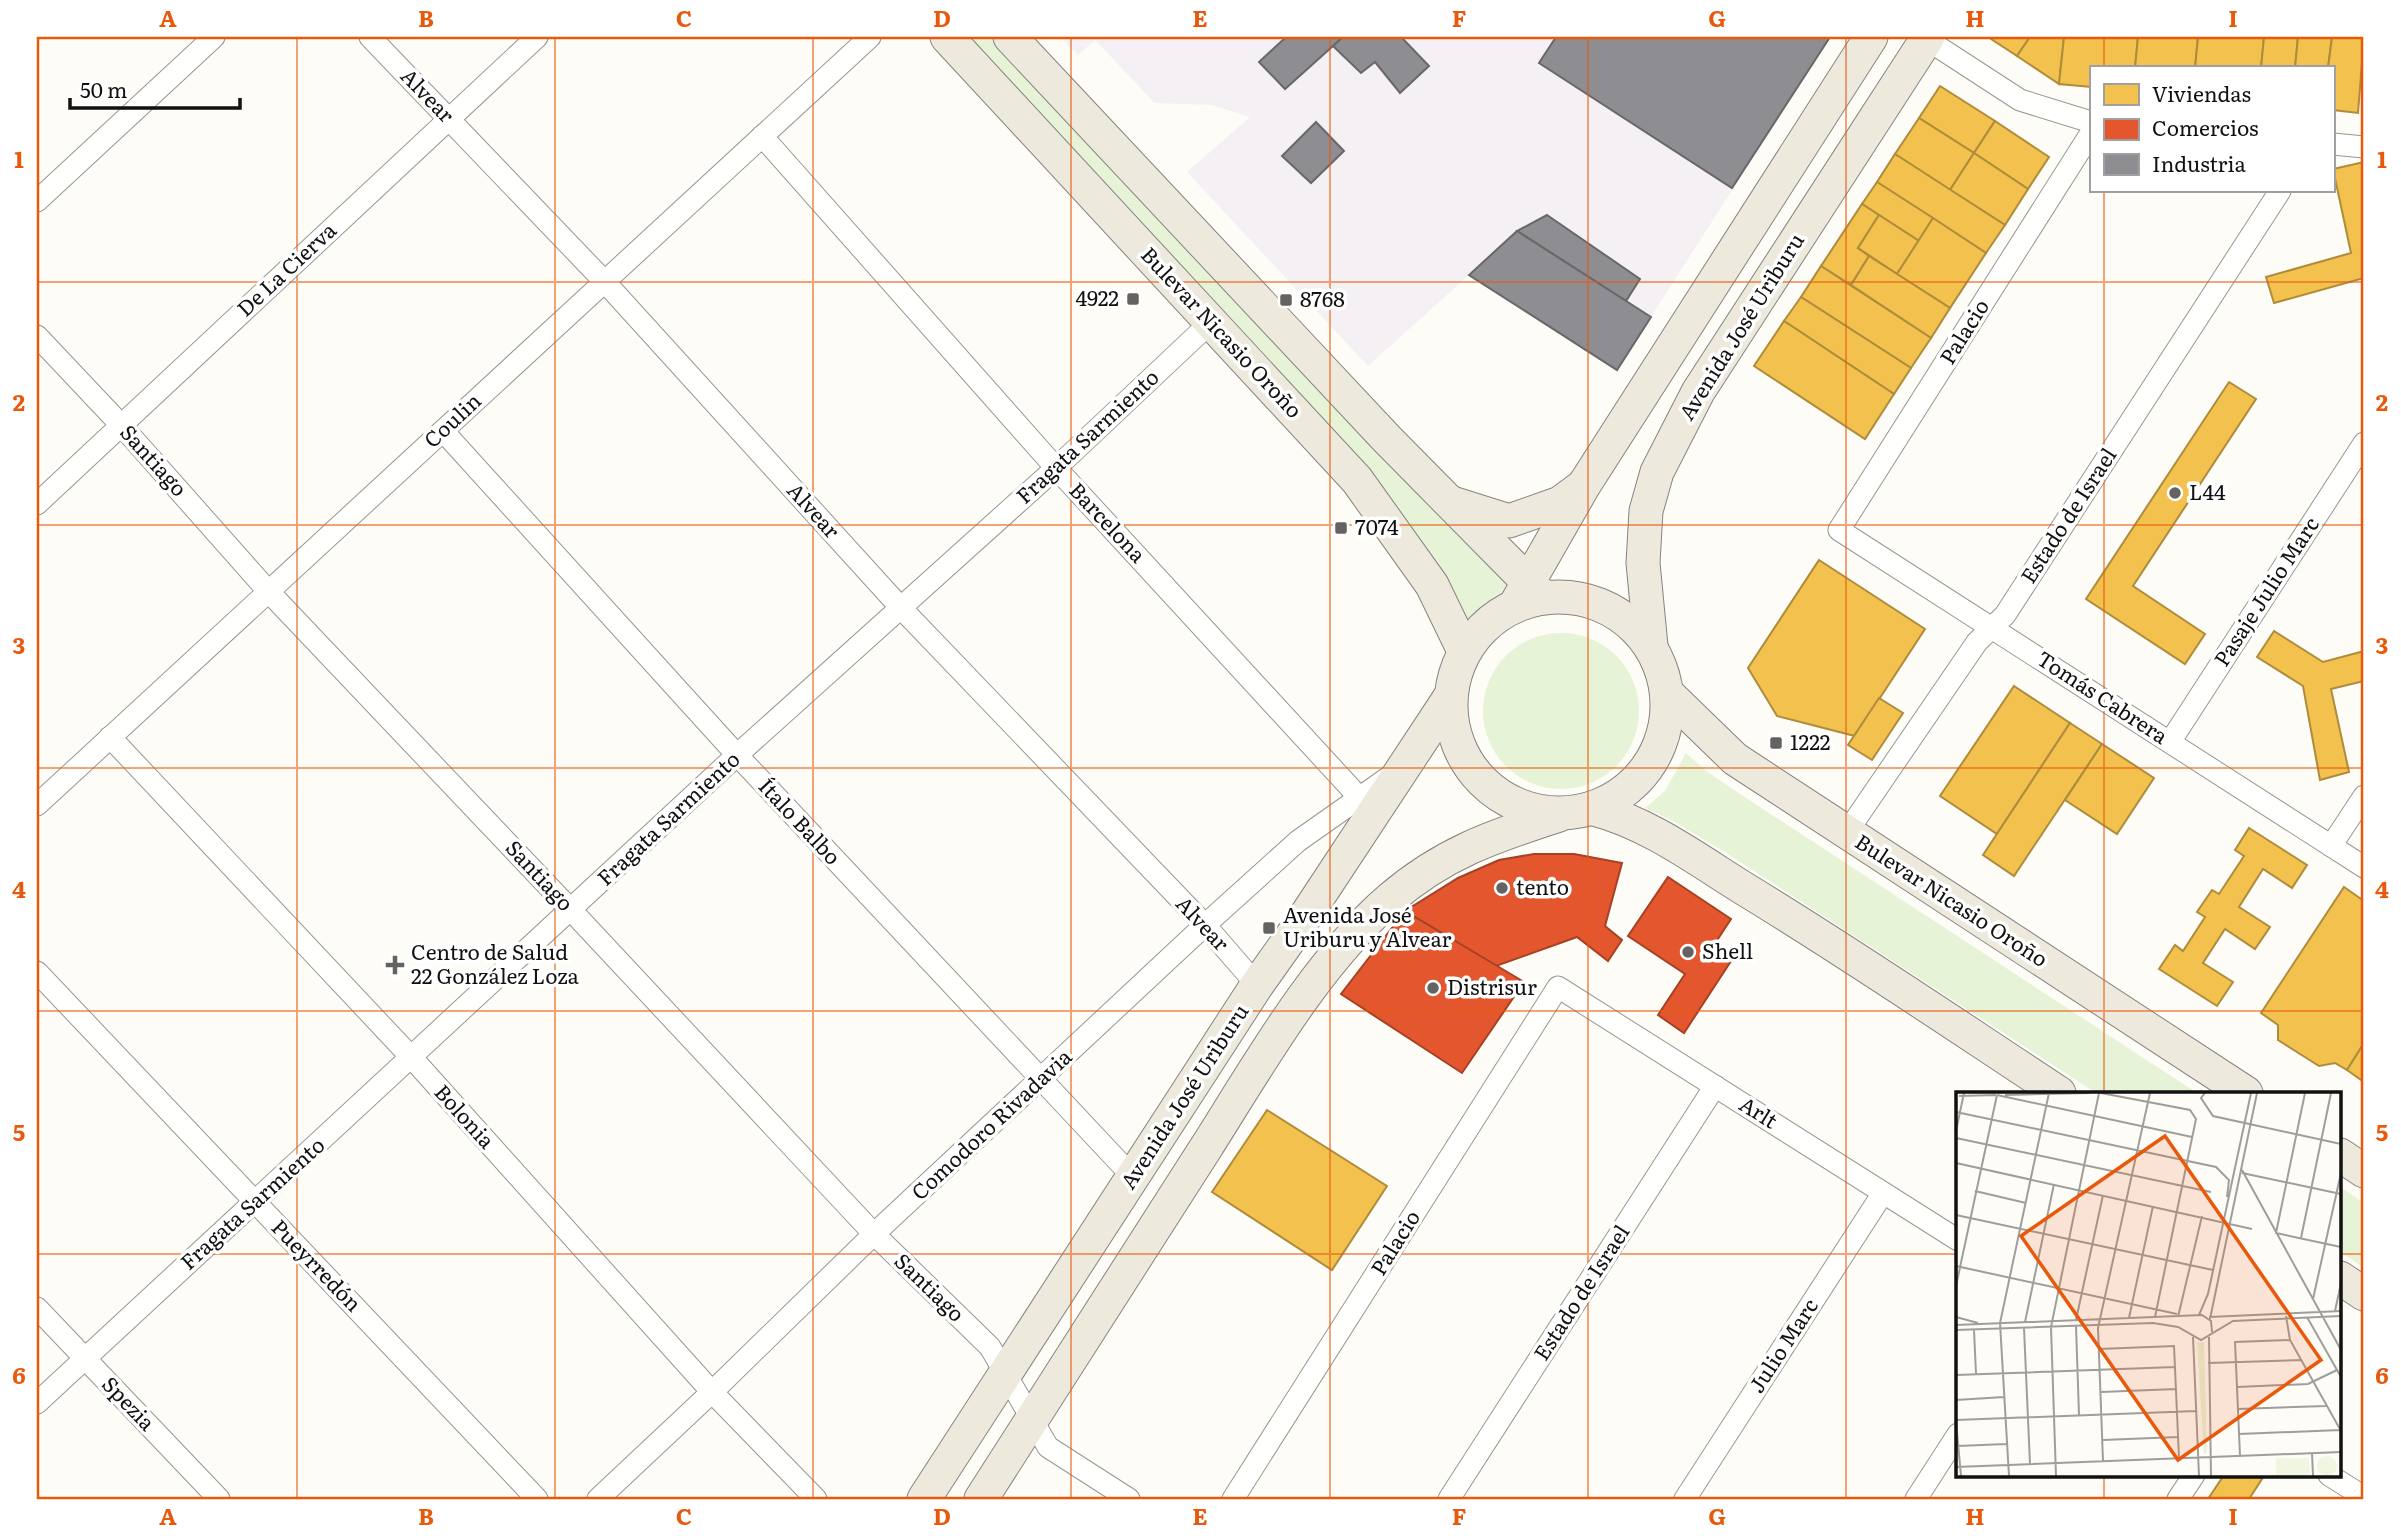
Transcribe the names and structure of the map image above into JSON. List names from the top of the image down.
{
  "streets": {
    "main road": ["Avenida José Uriburu", "Bulevar Nicasio Oroño"],
    "street": [
      "Alvear",
      "De La Cierva",
      "Palacio",
      "Coulin",
      "Fragata Sarmiento",
      "Santiago",
      "Estado de Israel",
      "Barcelona",
      "Pasaje Julio Marc",
      "Tomás Cabrera",
      "Ítalo Balbo",
      "Arlt",
      "Bolonia",
      "Comodoro Rivadavia",
      "Pueyrredón",
      "Julio Marc",
      "Spezia"
    ]
  },
  "crossings": [
    ["Alvear", "De La Cierva"],
    ["Alvear", "Avenida José Uriburu"],
    ["Alvear", "Coulin"],
    ["Alvear", "Fragata Sarmiento"],
    ["Alvear", "Comodoro Rivadavia"],
    ["De La Cierva", "Santiago"],
    ["Avenida José Uriburu", "Bulevar Nicasio Oroño"],
    ["Avenida José Uriburu", "Santiago"],
    ["Avenida José Uriburu", "Barcelona"],
    ["Avenida José Uriburu", "Ítalo Balbo"],
    ["Avenida José Uriburu", "Comodoro Rivadavia"],
    ["Palacio", "Tomás Cabrera"],
    ["Palacio", "Arlt"],
    ["Bulevar Nicasio Oroño", "Fragata Sarmiento"],
    ["Bulevar Nicasio Oroño", "Estado de Israel"],
    ["Coulin", "Santiago"],
    ["Coulin", "Barcelona"],
    ["Coulin", "Ítalo Balbo"],
    ["Coulin", "Bolonia"],
    ["Fragata Sarmiento", "Santiago"],
    ["Fragata Sarmiento", "Barcelona"],
    ["Fragata Sarmiento", "Ítalo Balbo"],
    ["Fragata Sarmiento", "Bolonia"],
    ["Fragata Sarmiento", "Pueyrredón"],
    ["Fragata Sarmiento", "Spezia"],
    ["Santiago", "Comodoro Rivadavia"],
    ["Estado de Israel", "Tomás Cabrera"],
    ["Estado de Israel", "Arlt"],
    ["Barcelona", "Comodoro Rivadavia"],
    ["Pasaje Julio Marc", "Tomás Cabrera"],
    ["Ítalo Balbo", "Comodoro Rivadavia"],
    ["Arlt", "Julio Marc"],
    ["Bolonia", "Comodoro Rivadavia"]
  ],
  "places": {
    "transit": [
      "4922",
      "8768",
      "7074",
      "1222",
      "Avenida José Uriburu y Alvear"
    ],
    "other": [
      "L44",
      "tento",
      "Shell",
      "Distrisur"
    ],
    "health": ["Centro de Salud 22 González Loza"]
  },
  "legend": ["Viviendas", "Comercios", "Industria"],
  "scale_bar": "50 m",
  "grid": {
    "columns": [
      "A",
      "B",
      "C",
      "D",
      "E",
      "F",
      "G",
      "H",
      "I"
    ],
    "rows": [
      "1",
      "2",
      "3",
      "4",
      "5",
      "6"
    ]
  }
}
